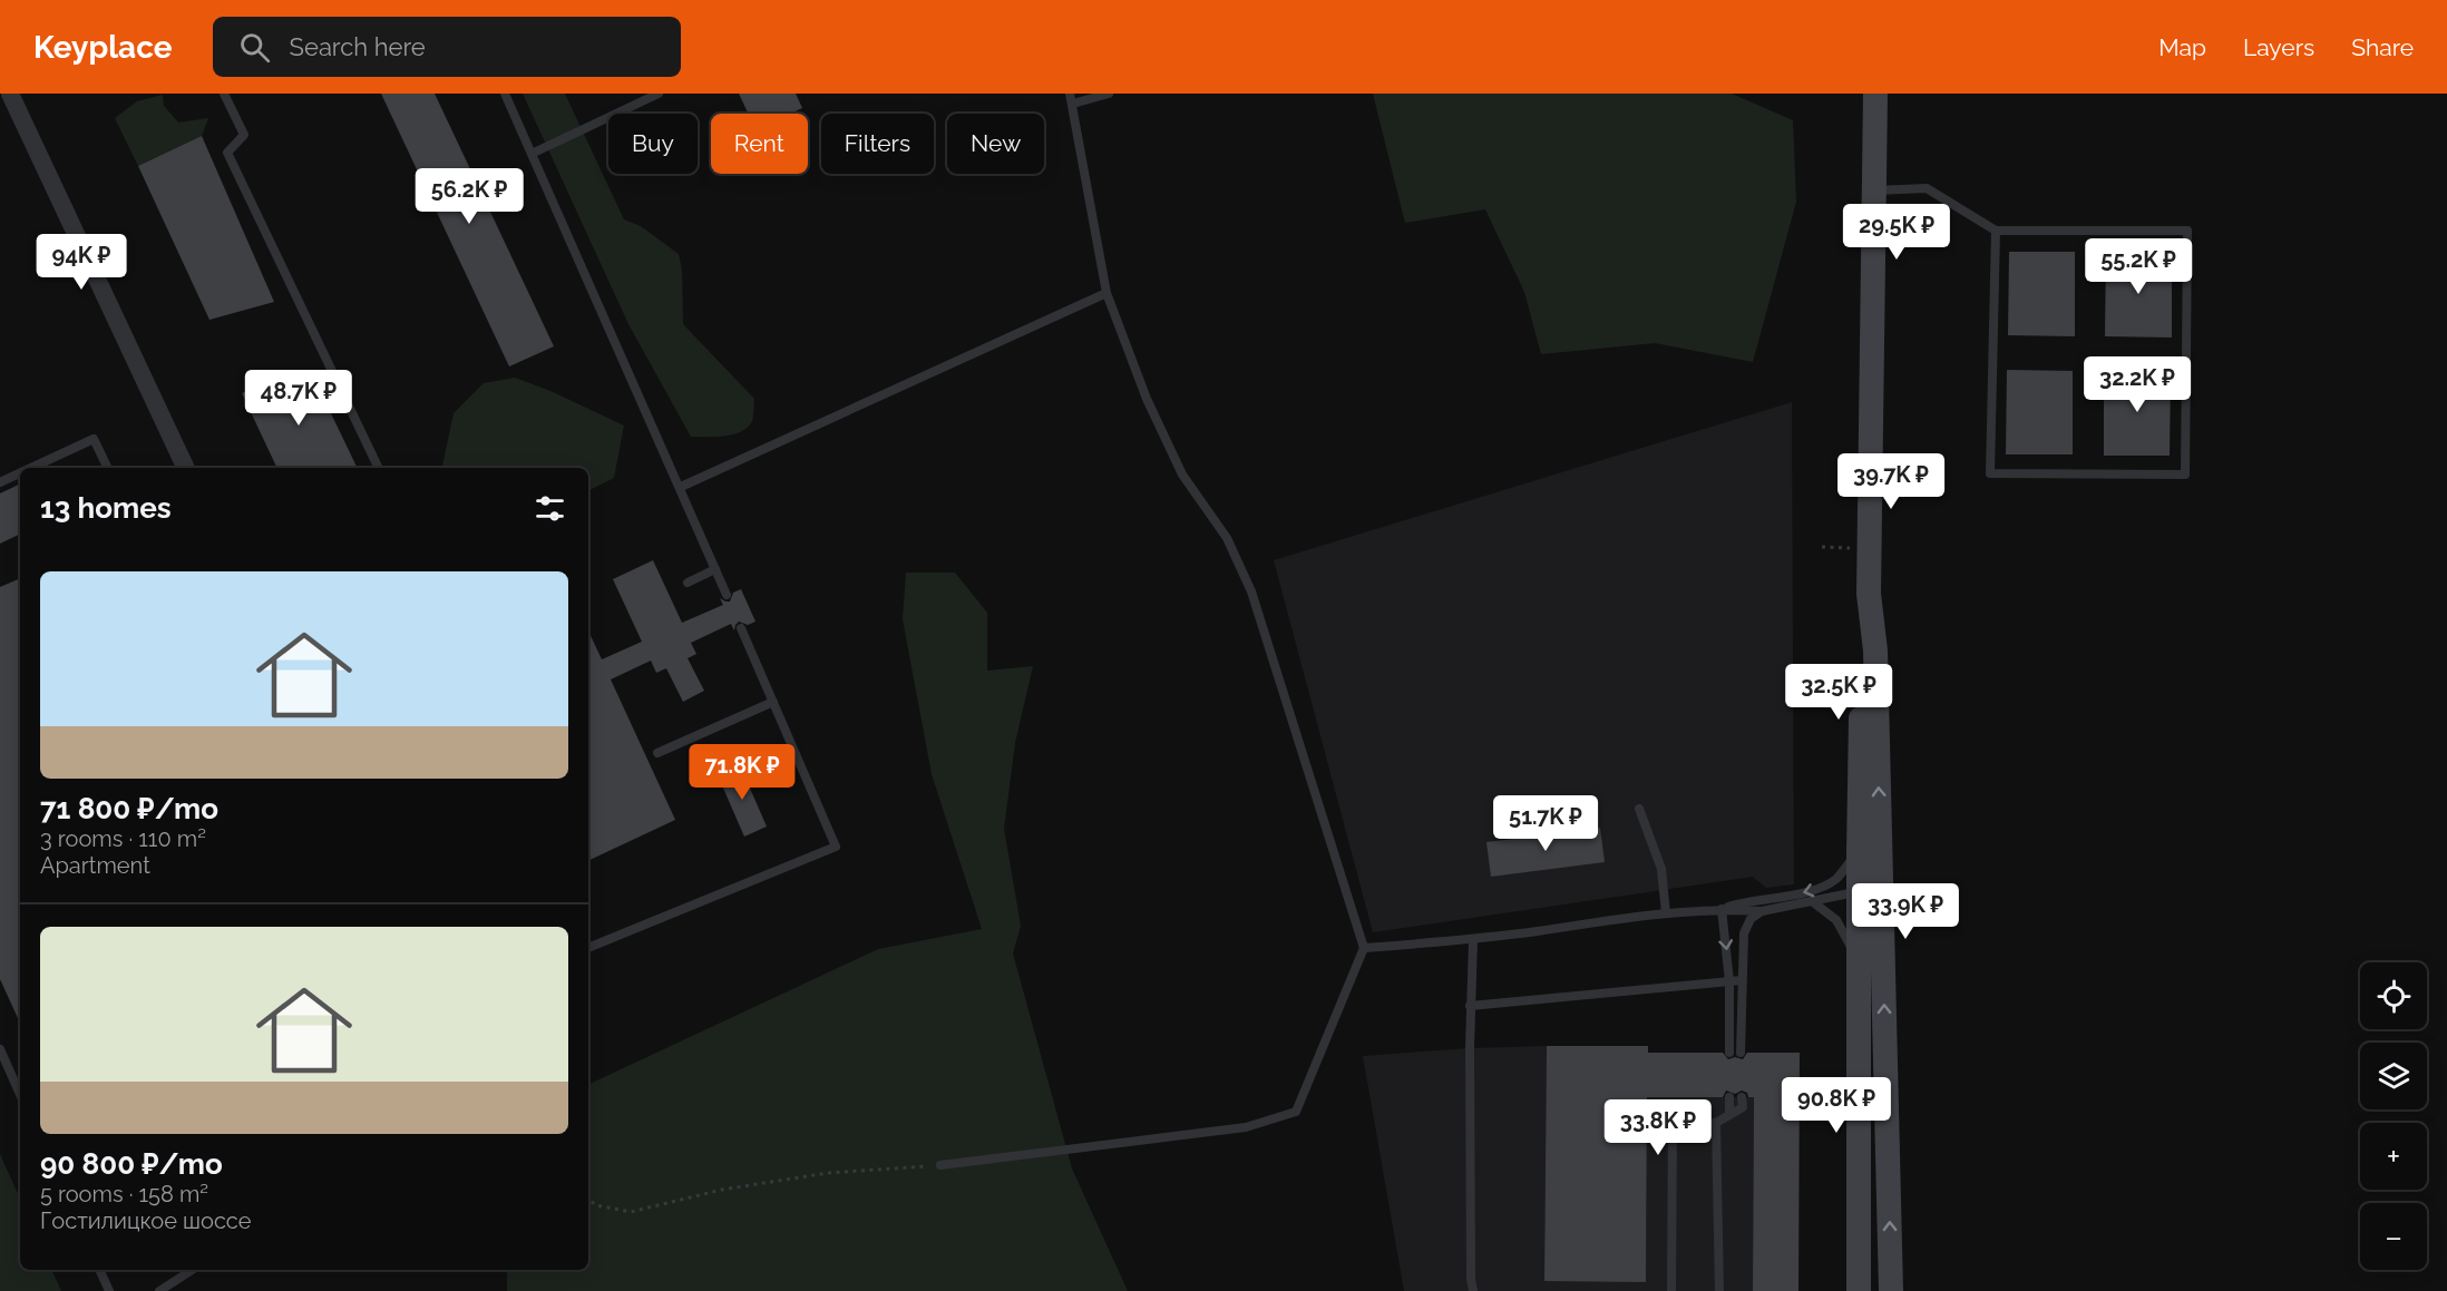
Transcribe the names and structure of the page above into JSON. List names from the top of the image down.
{
  "page": {
    "header": "Keyplace",
    "search": "Search here",
    "nav": ["Map", "Layers", "Share"],
    "chip": [
      "Buy",
      "Rent",
      "Filters",
      "New"
    ],
    "price": [
      "56.2K ₽",
      "29.5K ₽",
      "94K ₽",
      "55.2K ₽",
      "32.2K ₽",
      "48.7K ₽",
      "39.7K ₽",
      "32.5K ₽",
      "71.8K ₽",
      "51.7K ₽",
      "33.9K ₽",
      "90.8K ₽",
      "33.8K ₽"
    ],
    "heading": "13 homes",
    "list": [
      {
        "name": "71 800 ₽/mo",
        "note": "3 rooms · 110 m² · Apartment"
      },
      {
        "name": "90 800 ₽/mo",
        "note": "5 rooms · 158 m² · Гостилицкое шоссе"
      }
    ],
    "map_buttons": ["+", "−"]
  }
}
